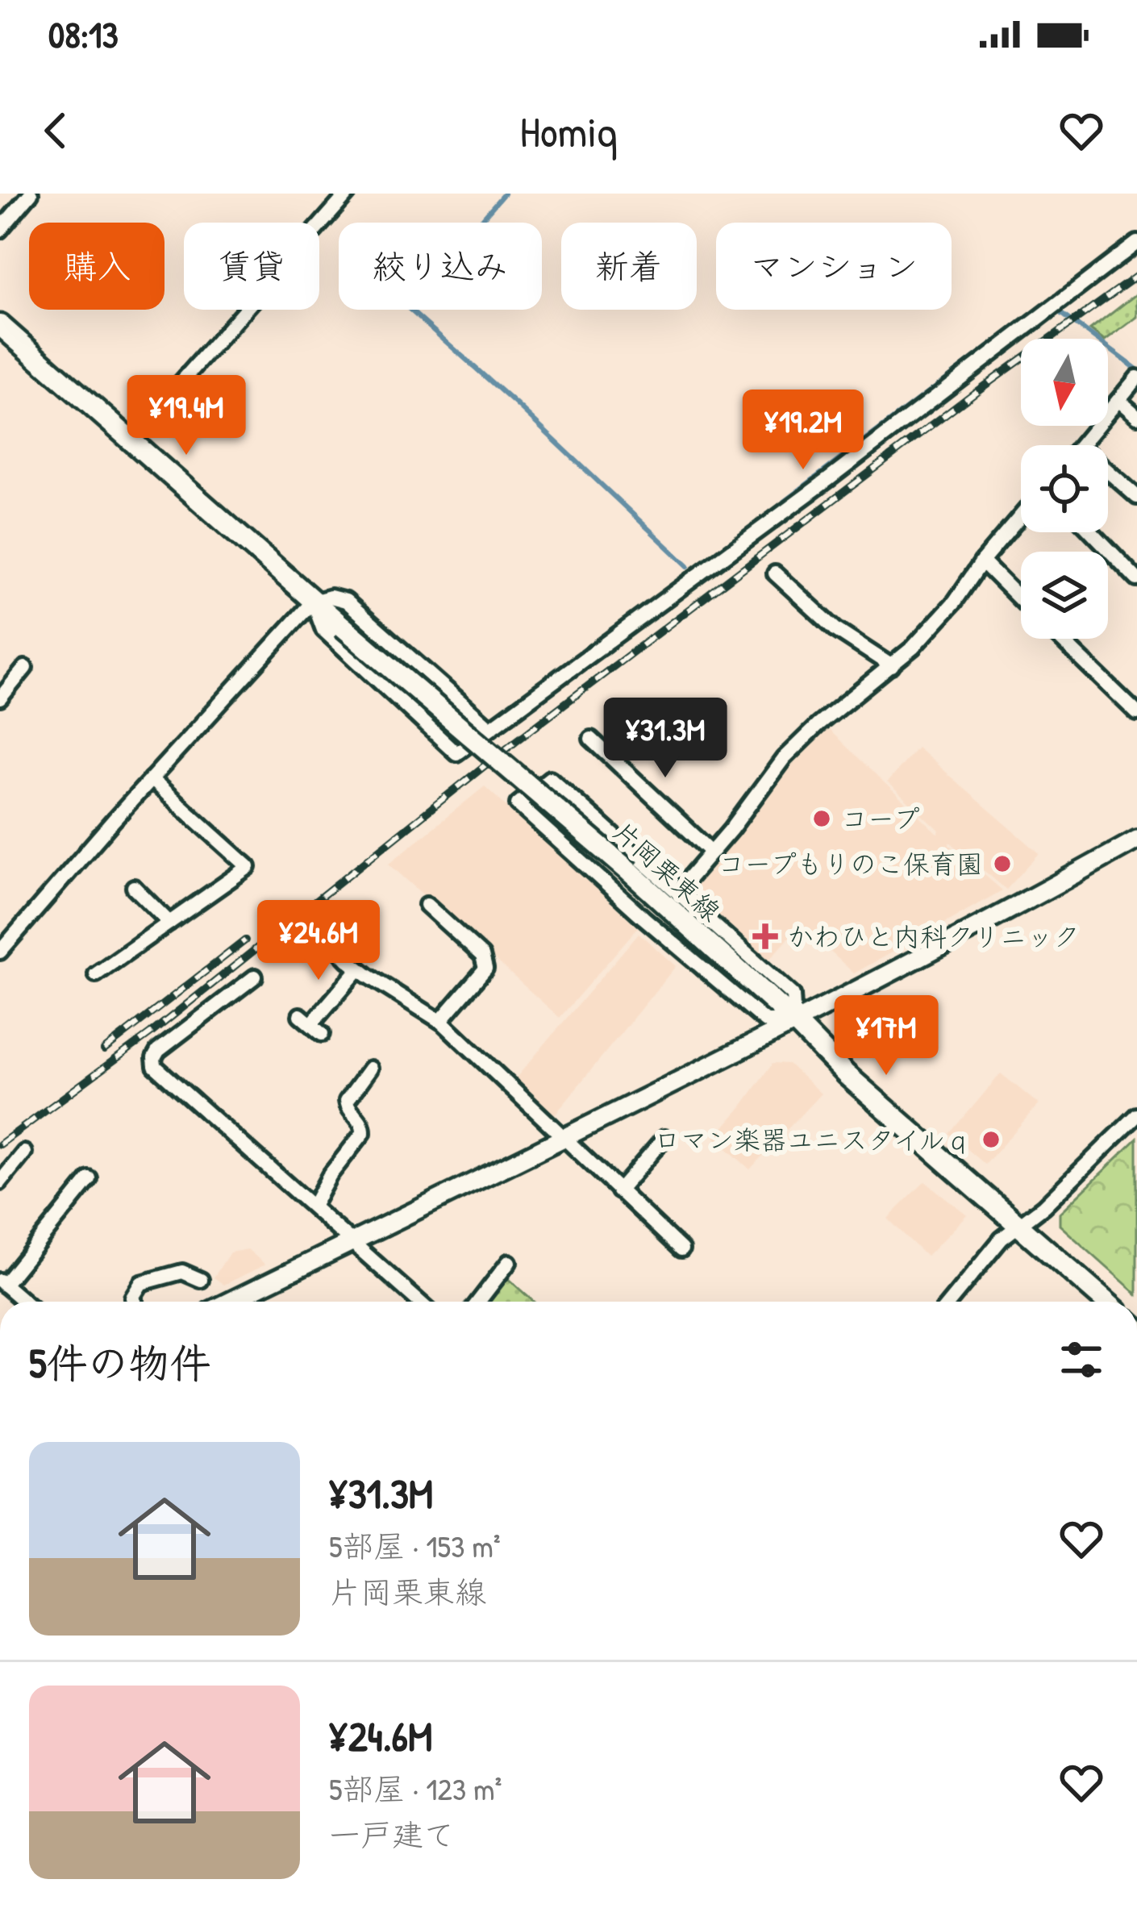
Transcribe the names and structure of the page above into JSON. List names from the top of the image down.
{
  "streets": {
    "main road": ["片岡栗東線"]
  },
  "places": {
    "other": ["コープ", "コープもりのこ保育園", "ロマン楽器ユニスタイルｑ"],
    "health": ["かわひと内科クリニック"]
  },
  "north": "bottom",
  "page": {
    "status": "08:13",
    "header": "Homiq",
    "chip": [
      "購入",
      "賃貸",
      "絞り込み",
      "新着",
      "マンション"
    ],
    "price": [
      "¥19.4M",
      "¥19.2M",
      "¥31.3M",
      "¥24.6M",
      "¥17M"
    ],
    "heading": "5件の物件",
    "list": [
      {
        "name": "¥31.3M",
        "note": "5部屋 · 153 m² · 片岡栗東線"
      },
      {
        "name": "¥24.6M",
        "note": "5部屋 · 123 m² · 一戸建て"
      }
    ]
  }
}
